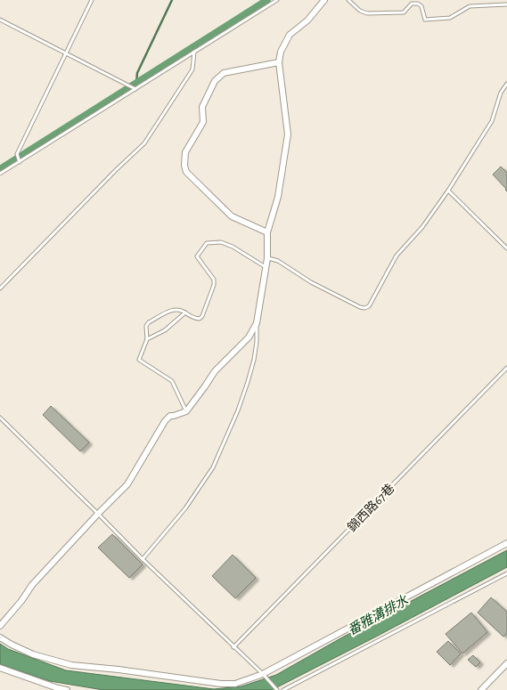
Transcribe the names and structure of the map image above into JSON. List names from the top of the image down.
{
  "streets": {
    "lane": ["錦西路67巷"]
  },
  "water": ["番雅溝排水"]
}
